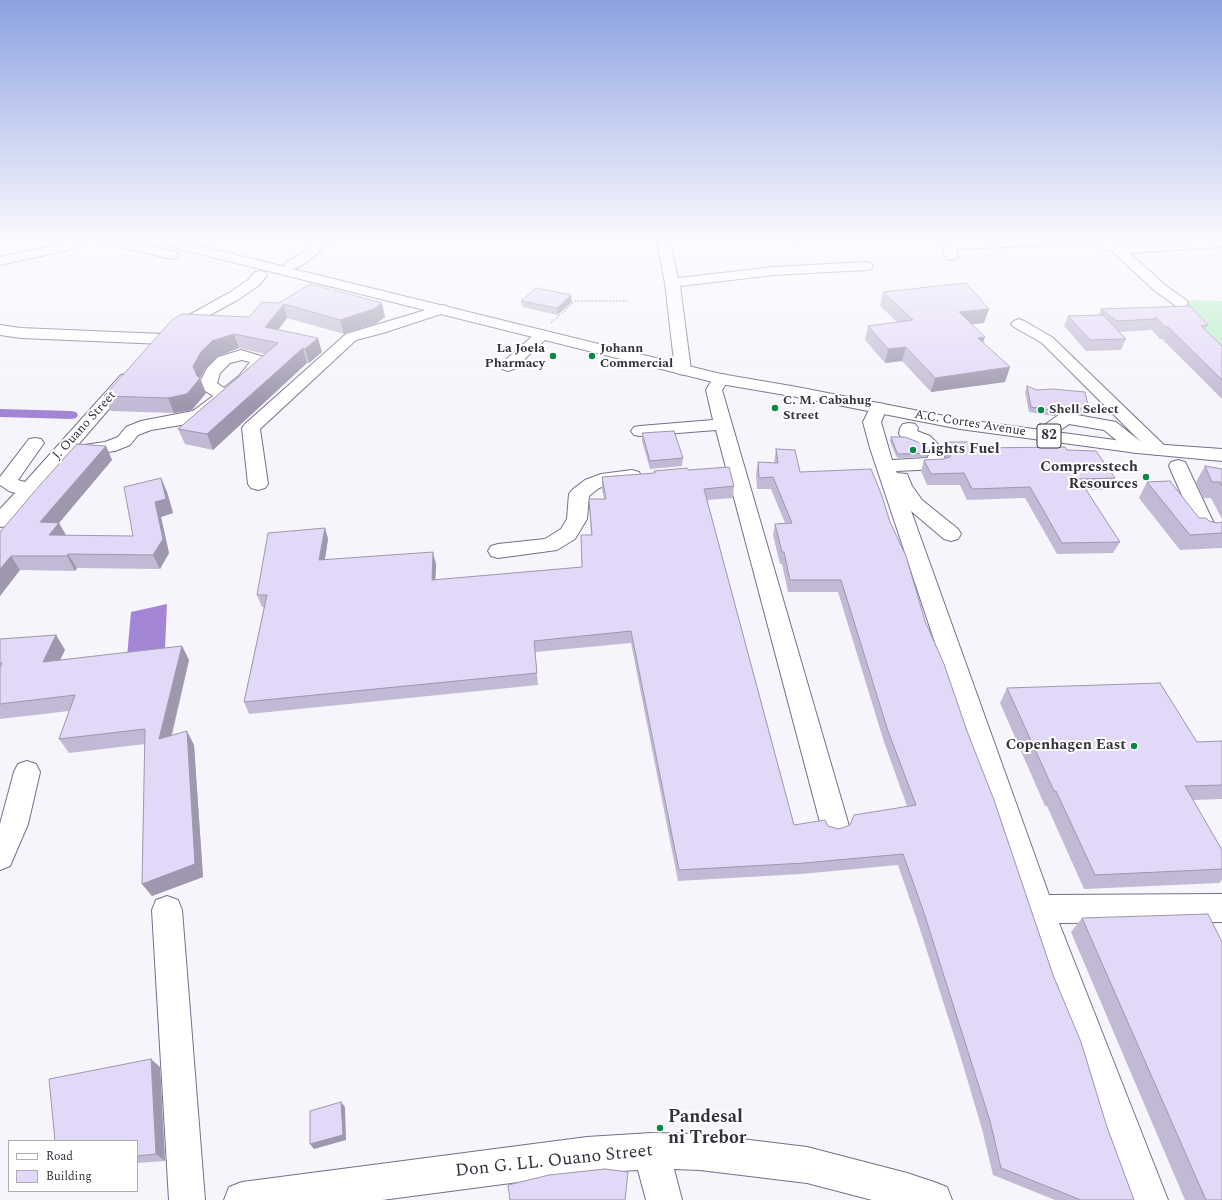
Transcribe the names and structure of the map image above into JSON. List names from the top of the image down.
{
  "streets": {
    "main road": [
      "A.C. Cortes Avenue",
      "J. Ouano Street",
      "82",
      "Don G. LL. Ouano Street"
    ]
  },
  "places": [
    "La Joela Pharmacy",
    "Johann Commercial",
    "C. M. Cabahug Street",
    "Shell Select",
    "Lights Fuel",
    "Compresstech Resources",
    "Copenhagen East",
    "Pandesal ni Trebor"
  ],
  "legend": ["Road", "Building"]
}
